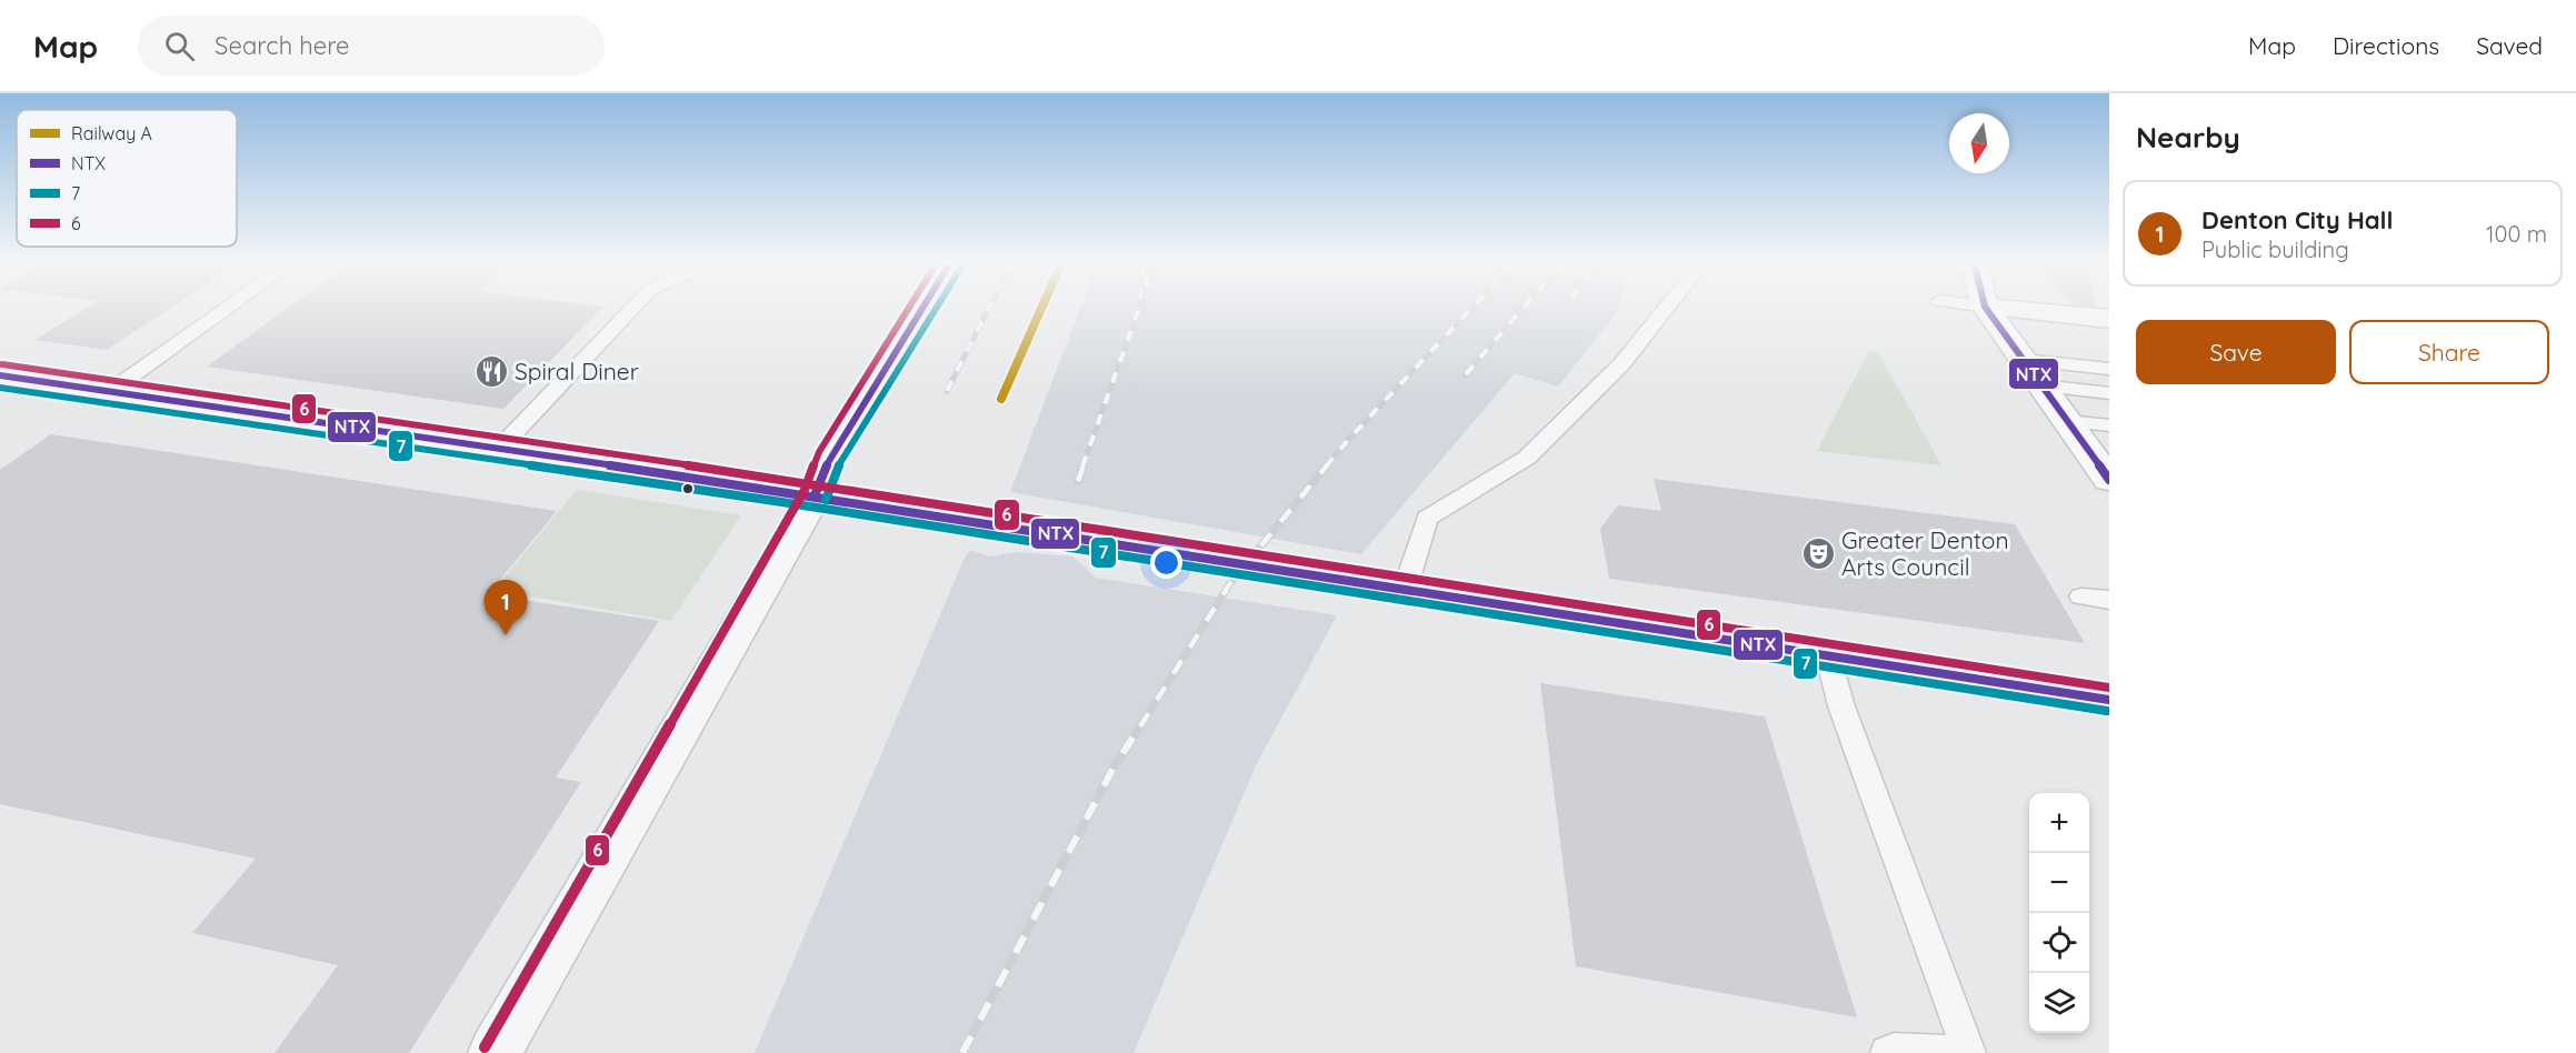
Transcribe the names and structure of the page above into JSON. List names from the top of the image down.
{
  "places": {
    "restaurant": ["Spiral Diner"],
    "theatre": ["Greater Denton Arts Council"]
  },
  "lines": [
    "rail line A",
    "transit line NTX",
    "transit line 7",
    "transit line 6"
  ],
  "legend": [
    "Railway A",
    "NTX",
    "7",
    "6"
  ],
  "north": "bottom",
  "page": {
    "header": "Map",
    "search": "Search here",
    "nav": ["Map", "Directions", "Saved"],
    "heading": "Nearby",
    "list": [
      {
        "mark": "1",
        "name": "Denton City Hall",
        "note": "Public building",
        "value": "100 m"
      }
    ],
    "buttons": ["Save", "Share"],
    "pins": "1",
    "map_buttons": ["+", "−"]
  }
}
